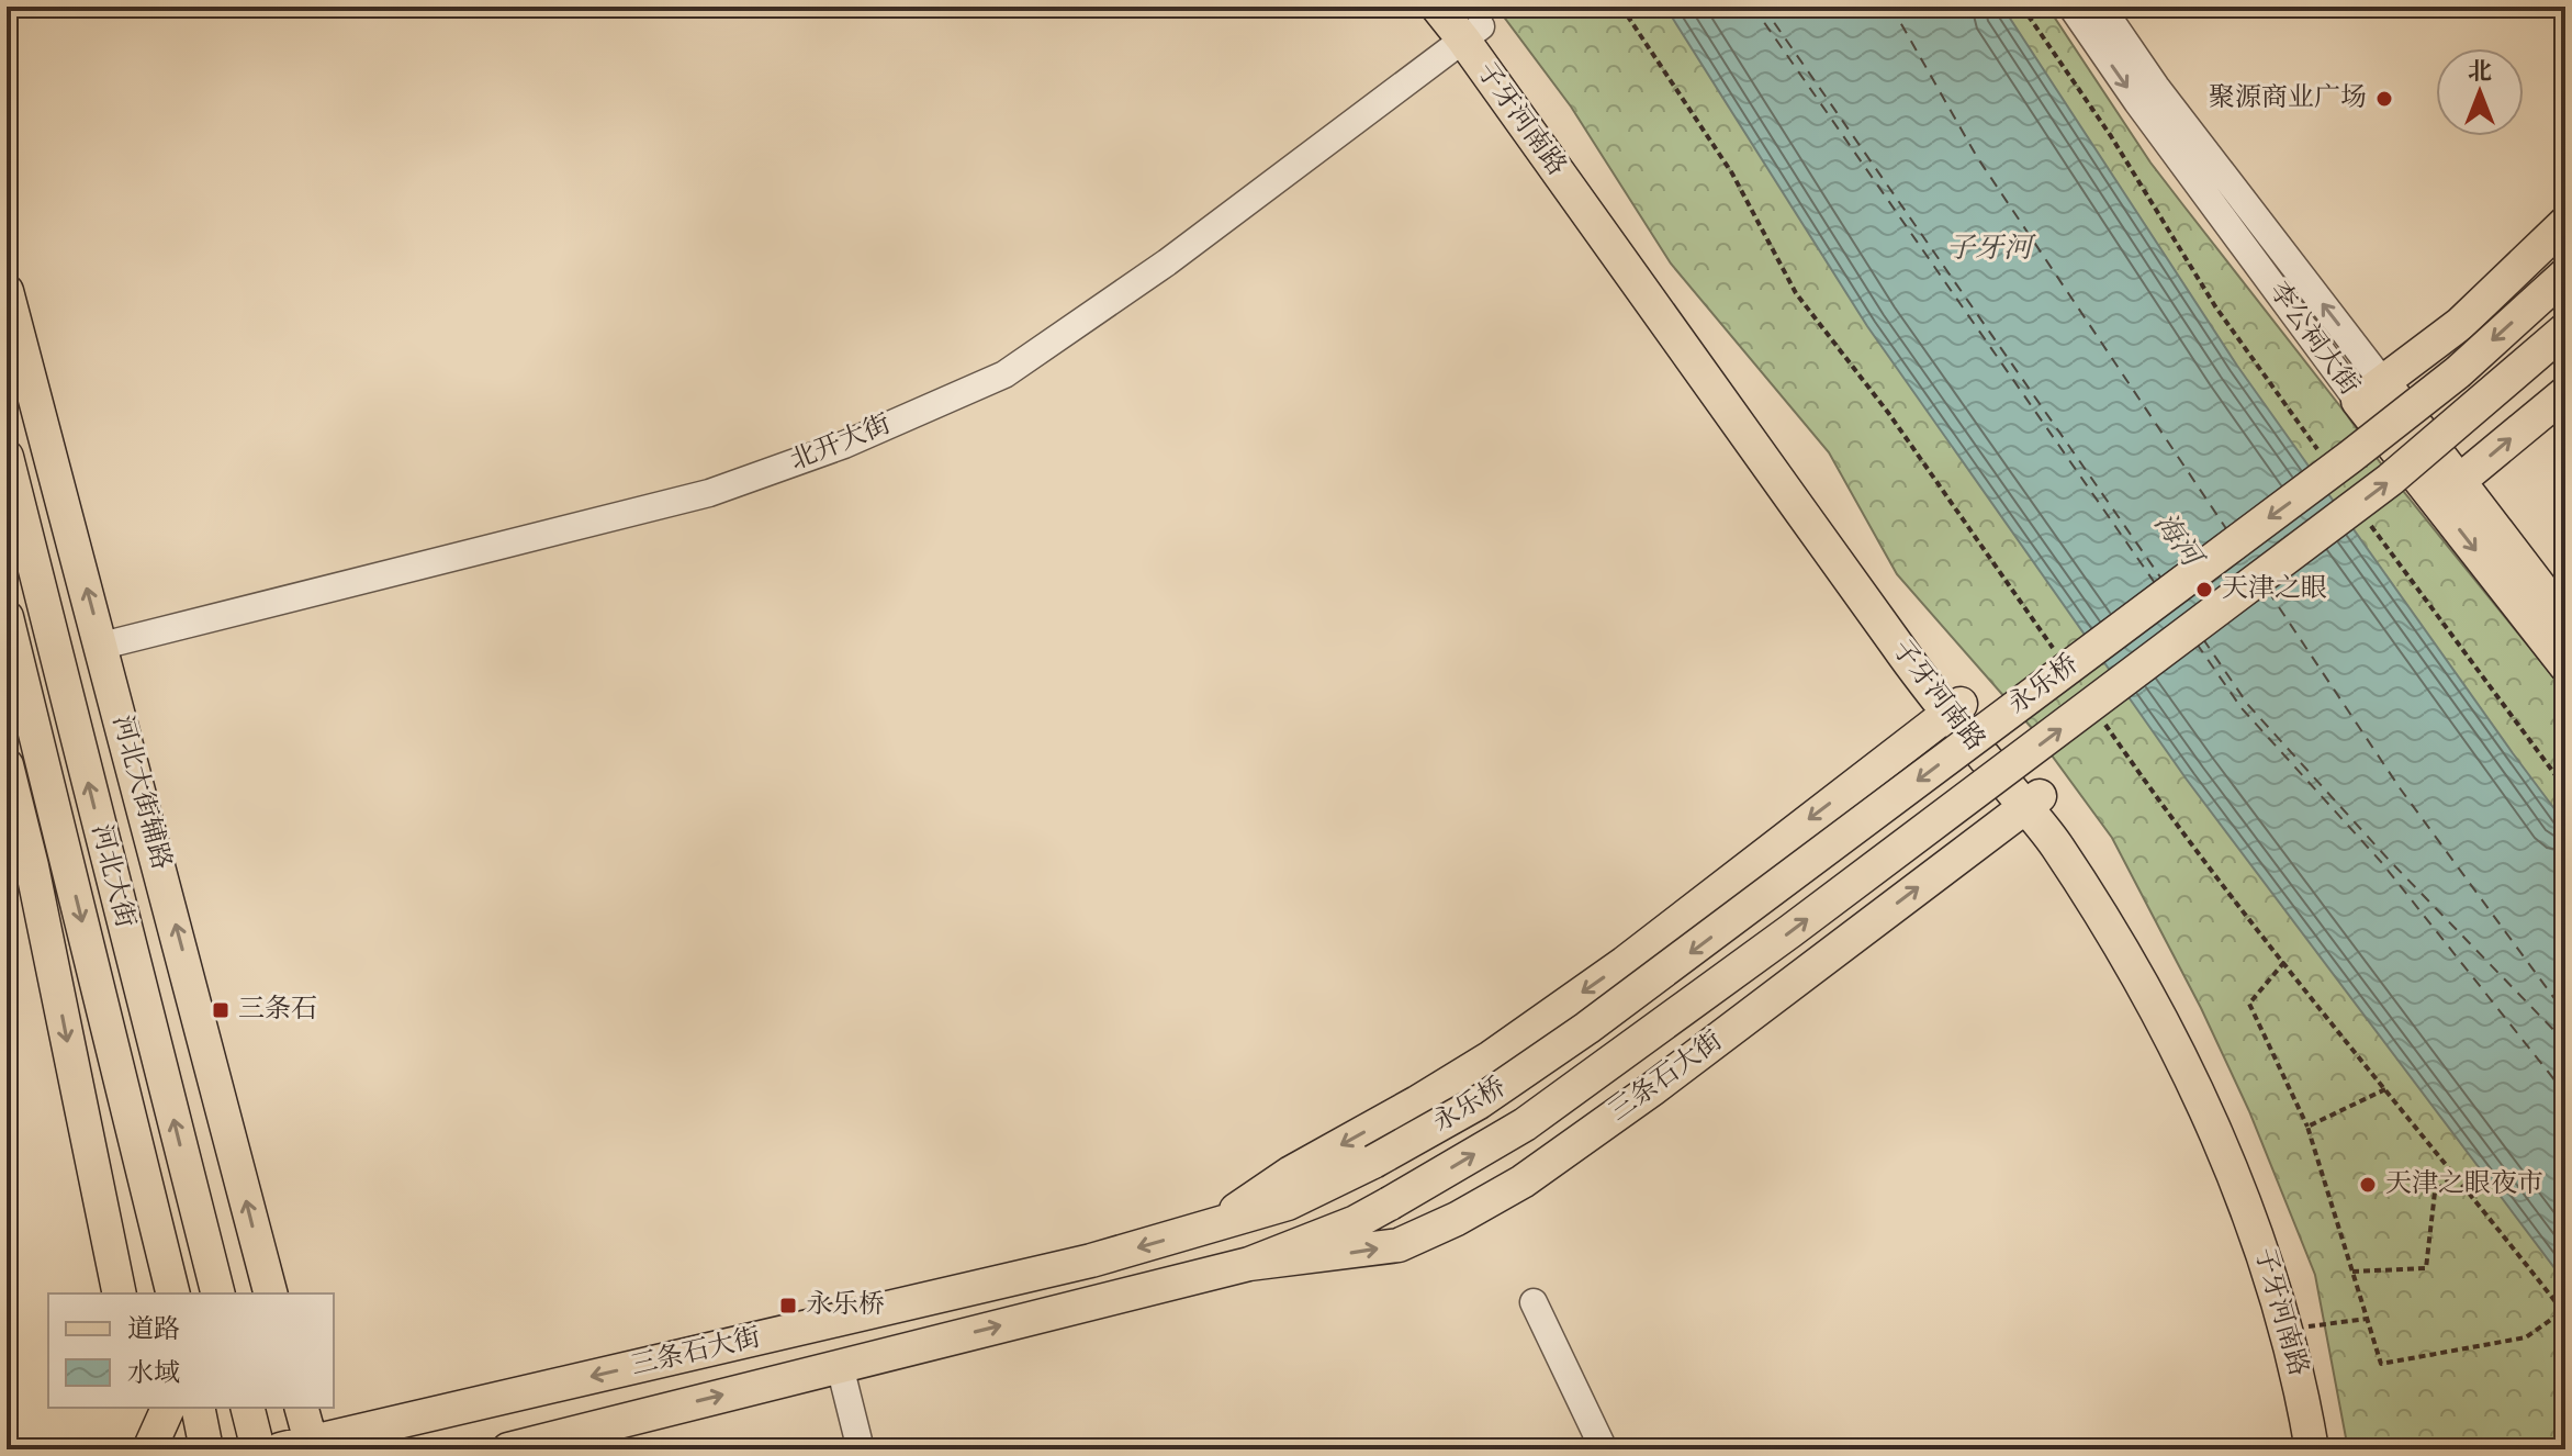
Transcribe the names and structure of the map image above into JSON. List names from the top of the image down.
{
  "streets": {
    "main road": [
      "子牙河南路",
      "李公祠大街",
      "永乐桥",
      "河北大街辅路",
      "河北大街",
      "三条石大街"
    ],
    "street": ["北开大街"]
  },
  "crossings": [
    ["子牙河南路", "北开大街"],
    ["子牙河南路", "三条石大街"],
    ["北开大街", "河北大街辅路"],
    ["永乐桥", "三条石大街"]
  ],
  "water": ["子牙河", "海河"],
  "places": {
    "other": ["聚源商业广场", "天津之眼", "天津之眼夜市"],
    "transit": ["三条石", "永乐桥"]
  },
  "legend": ["道路", "水域"],
  "north": "top"
}
